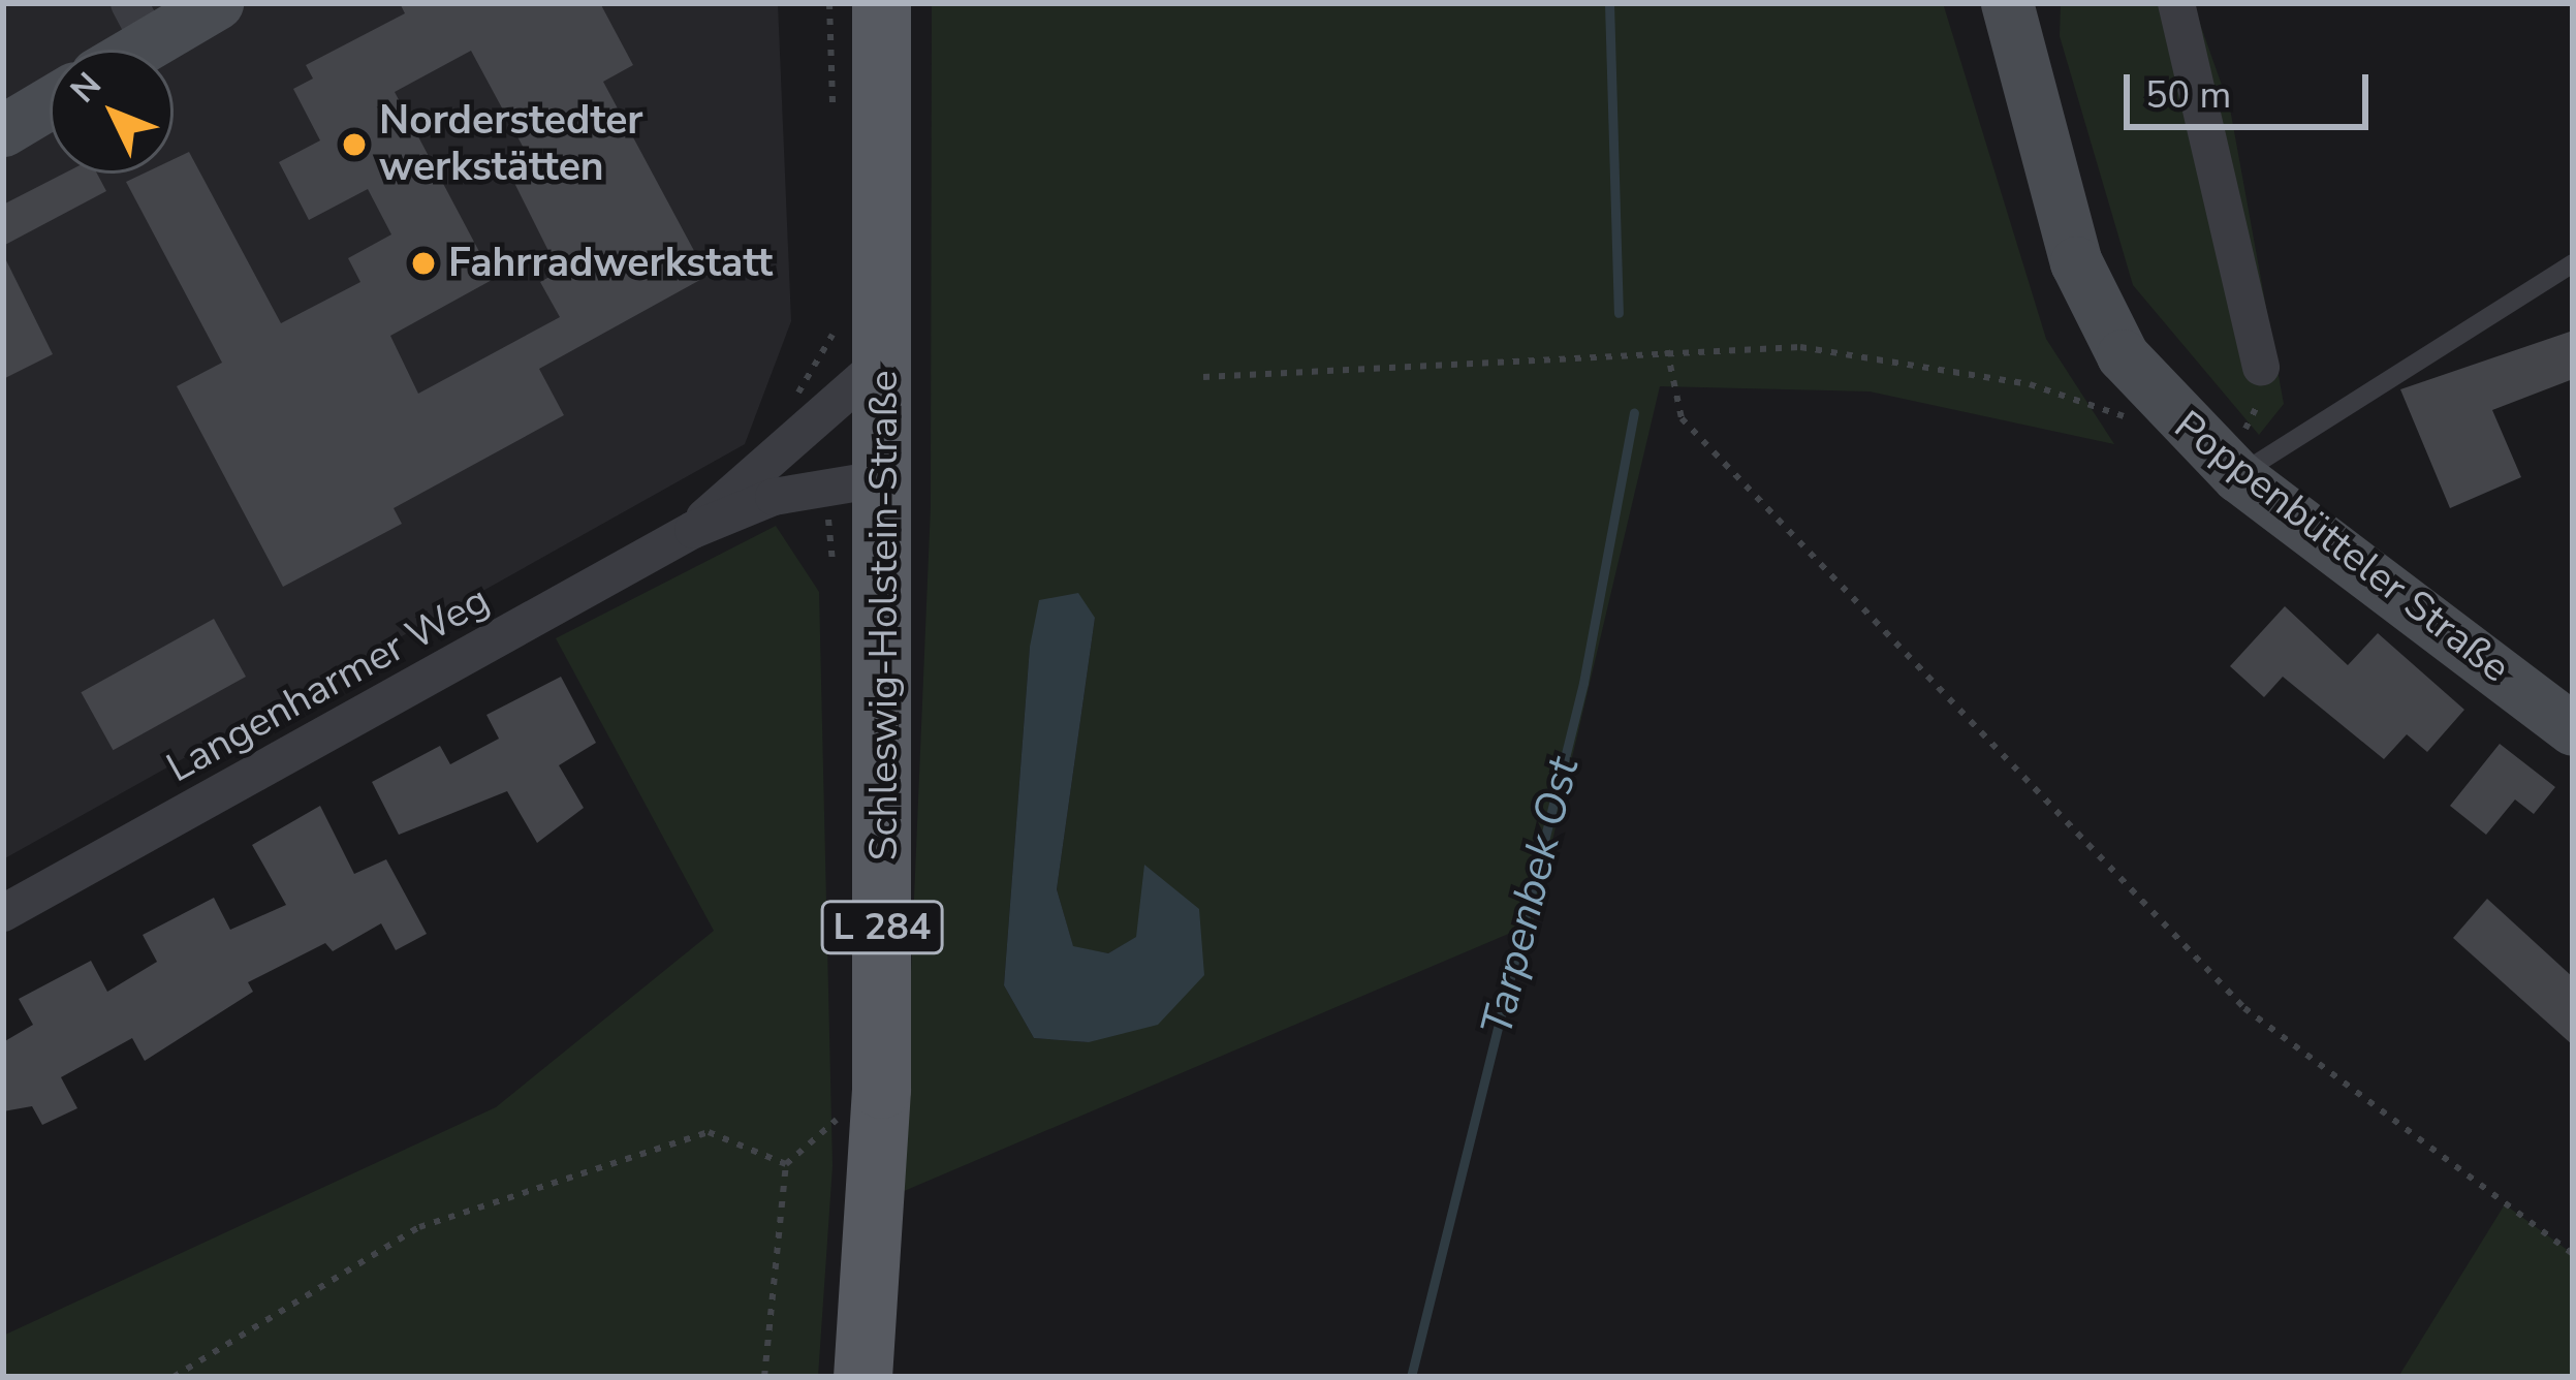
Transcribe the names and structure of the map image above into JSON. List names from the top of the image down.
{
  "streets": {
    "main road": ["Poppenbütteler Straße", "Schleswig-Holstein-Straße", "L 284"],
    "street": ["Langenharmer Weg"]
  },
  "crossings": [
    ["Schleswig-Holstein-Straße", "Langenharmer Weg"]
  ],
  "water": ["Tarpenbek Ost"],
  "places": ["Norderstedter werkstätten", "Fahrradwerkstatt"],
  "scale_bar": "50 m",
  "north": "top left"
}
